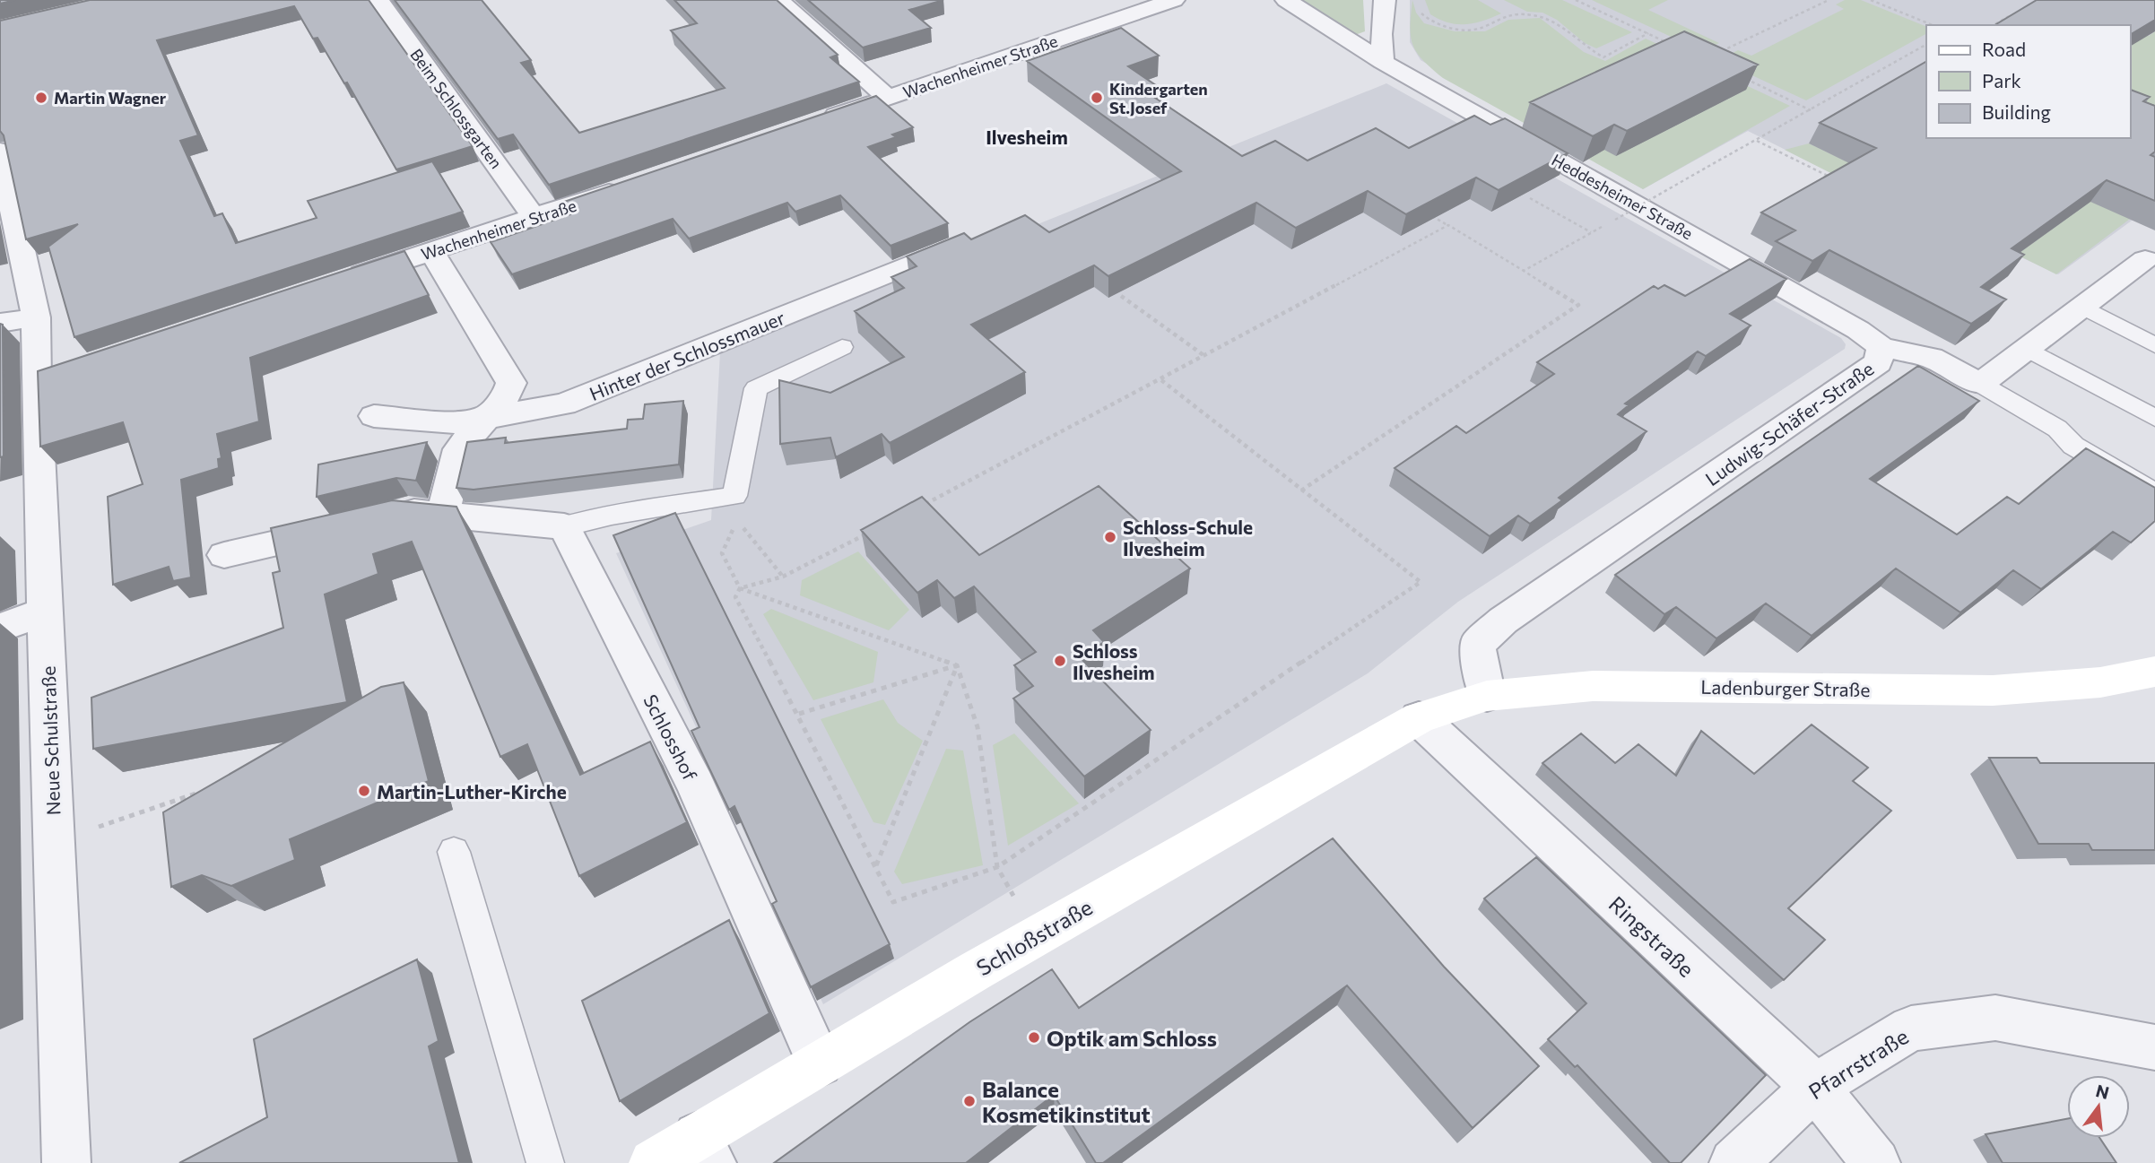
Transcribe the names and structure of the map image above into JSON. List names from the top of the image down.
{
  "streets": {
    "main road": ["Ladenburger Straße", "Schloßstraße"],
    "street": [
      "Wachenheimer Straße",
      "Beim Schlossgarten",
      "Heddesheimer Straße",
      "Hinter der Schlossmauer",
      "Ludwig-Schäfer-Straße",
      "Schlosshof",
      "Neue Schulstraße",
      "Ringstraße",
      "Pfarrstraße"
    ]
  },
  "crossings": [
    ["Wachenheimer Straße", "Beim Schlossgarten"],
    ["Heddesheimer Straße", "Ludwig-Schäfer-Straße"],
    ["Ludwig-Schäfer-Straße", "Ladenburger Straße"],
    ["Ladenburger Straße", "Ringstraße"],
    ["Ladenburger Straße", "Schloßstraße"],
    ["Schlosshof", "Schloßstraße"],
    ["Ringstraße", "Schloßstraße"],
    ["Ringstraße", "Pfarrstraße"]
  ],
  "districts": ["Ilvesheim"],
  "places": [
    "Martin Wagner",
    "Kindergarten St.Josef",
    "Schloss-Schule Ilvesheim",
    "Schloss Ilvesheim",
    "Martin-Luther-Kirche",
    "Optik am Schloss",
    "Balance Kosmetikinstitut"
  ],
  "legend": ["Road", "Park", "Building"],
  "north": "top"
}
